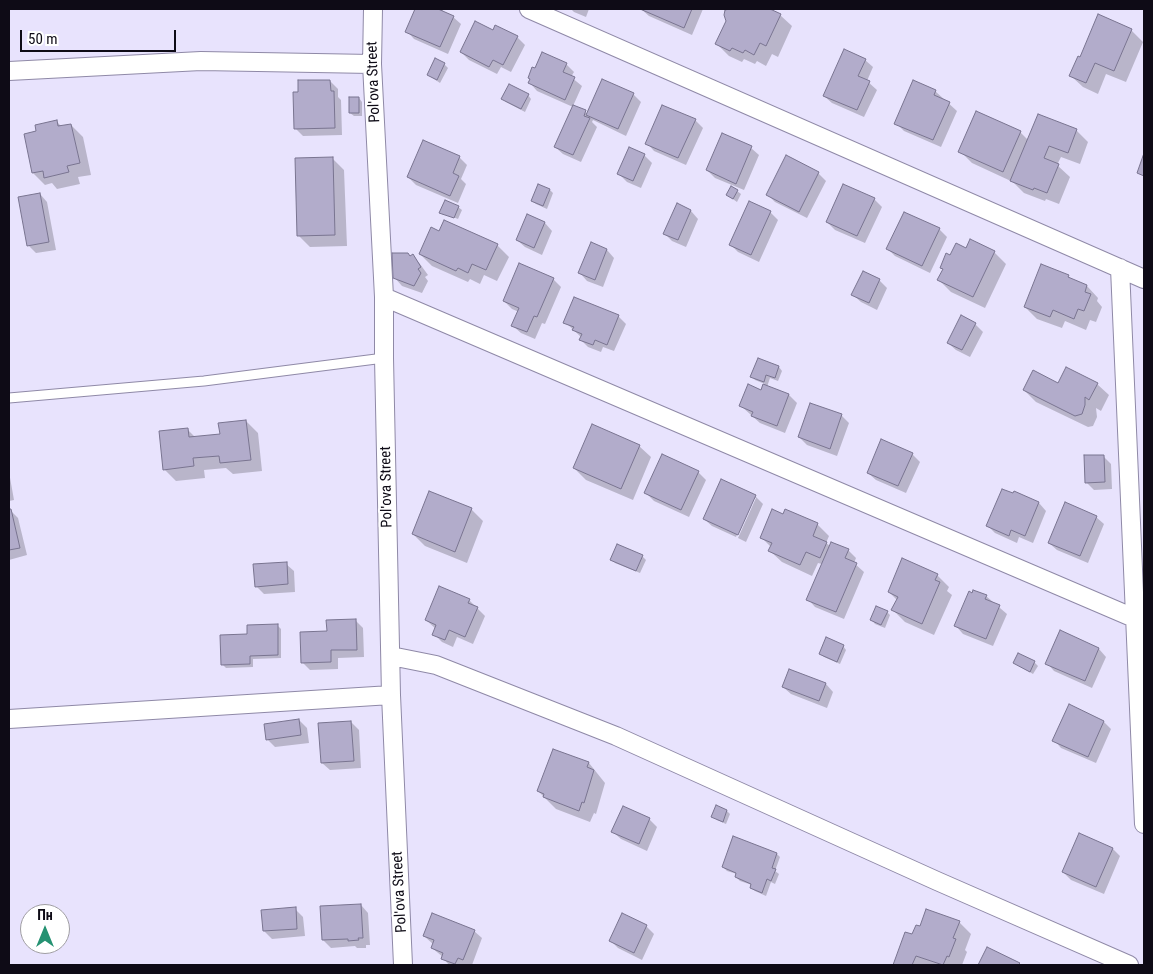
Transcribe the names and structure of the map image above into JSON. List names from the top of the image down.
{
  "streets": {
    "street": ["Polʹova Street"]
  },
  "scale_bar": "50 m",
  "north": "top"
}
